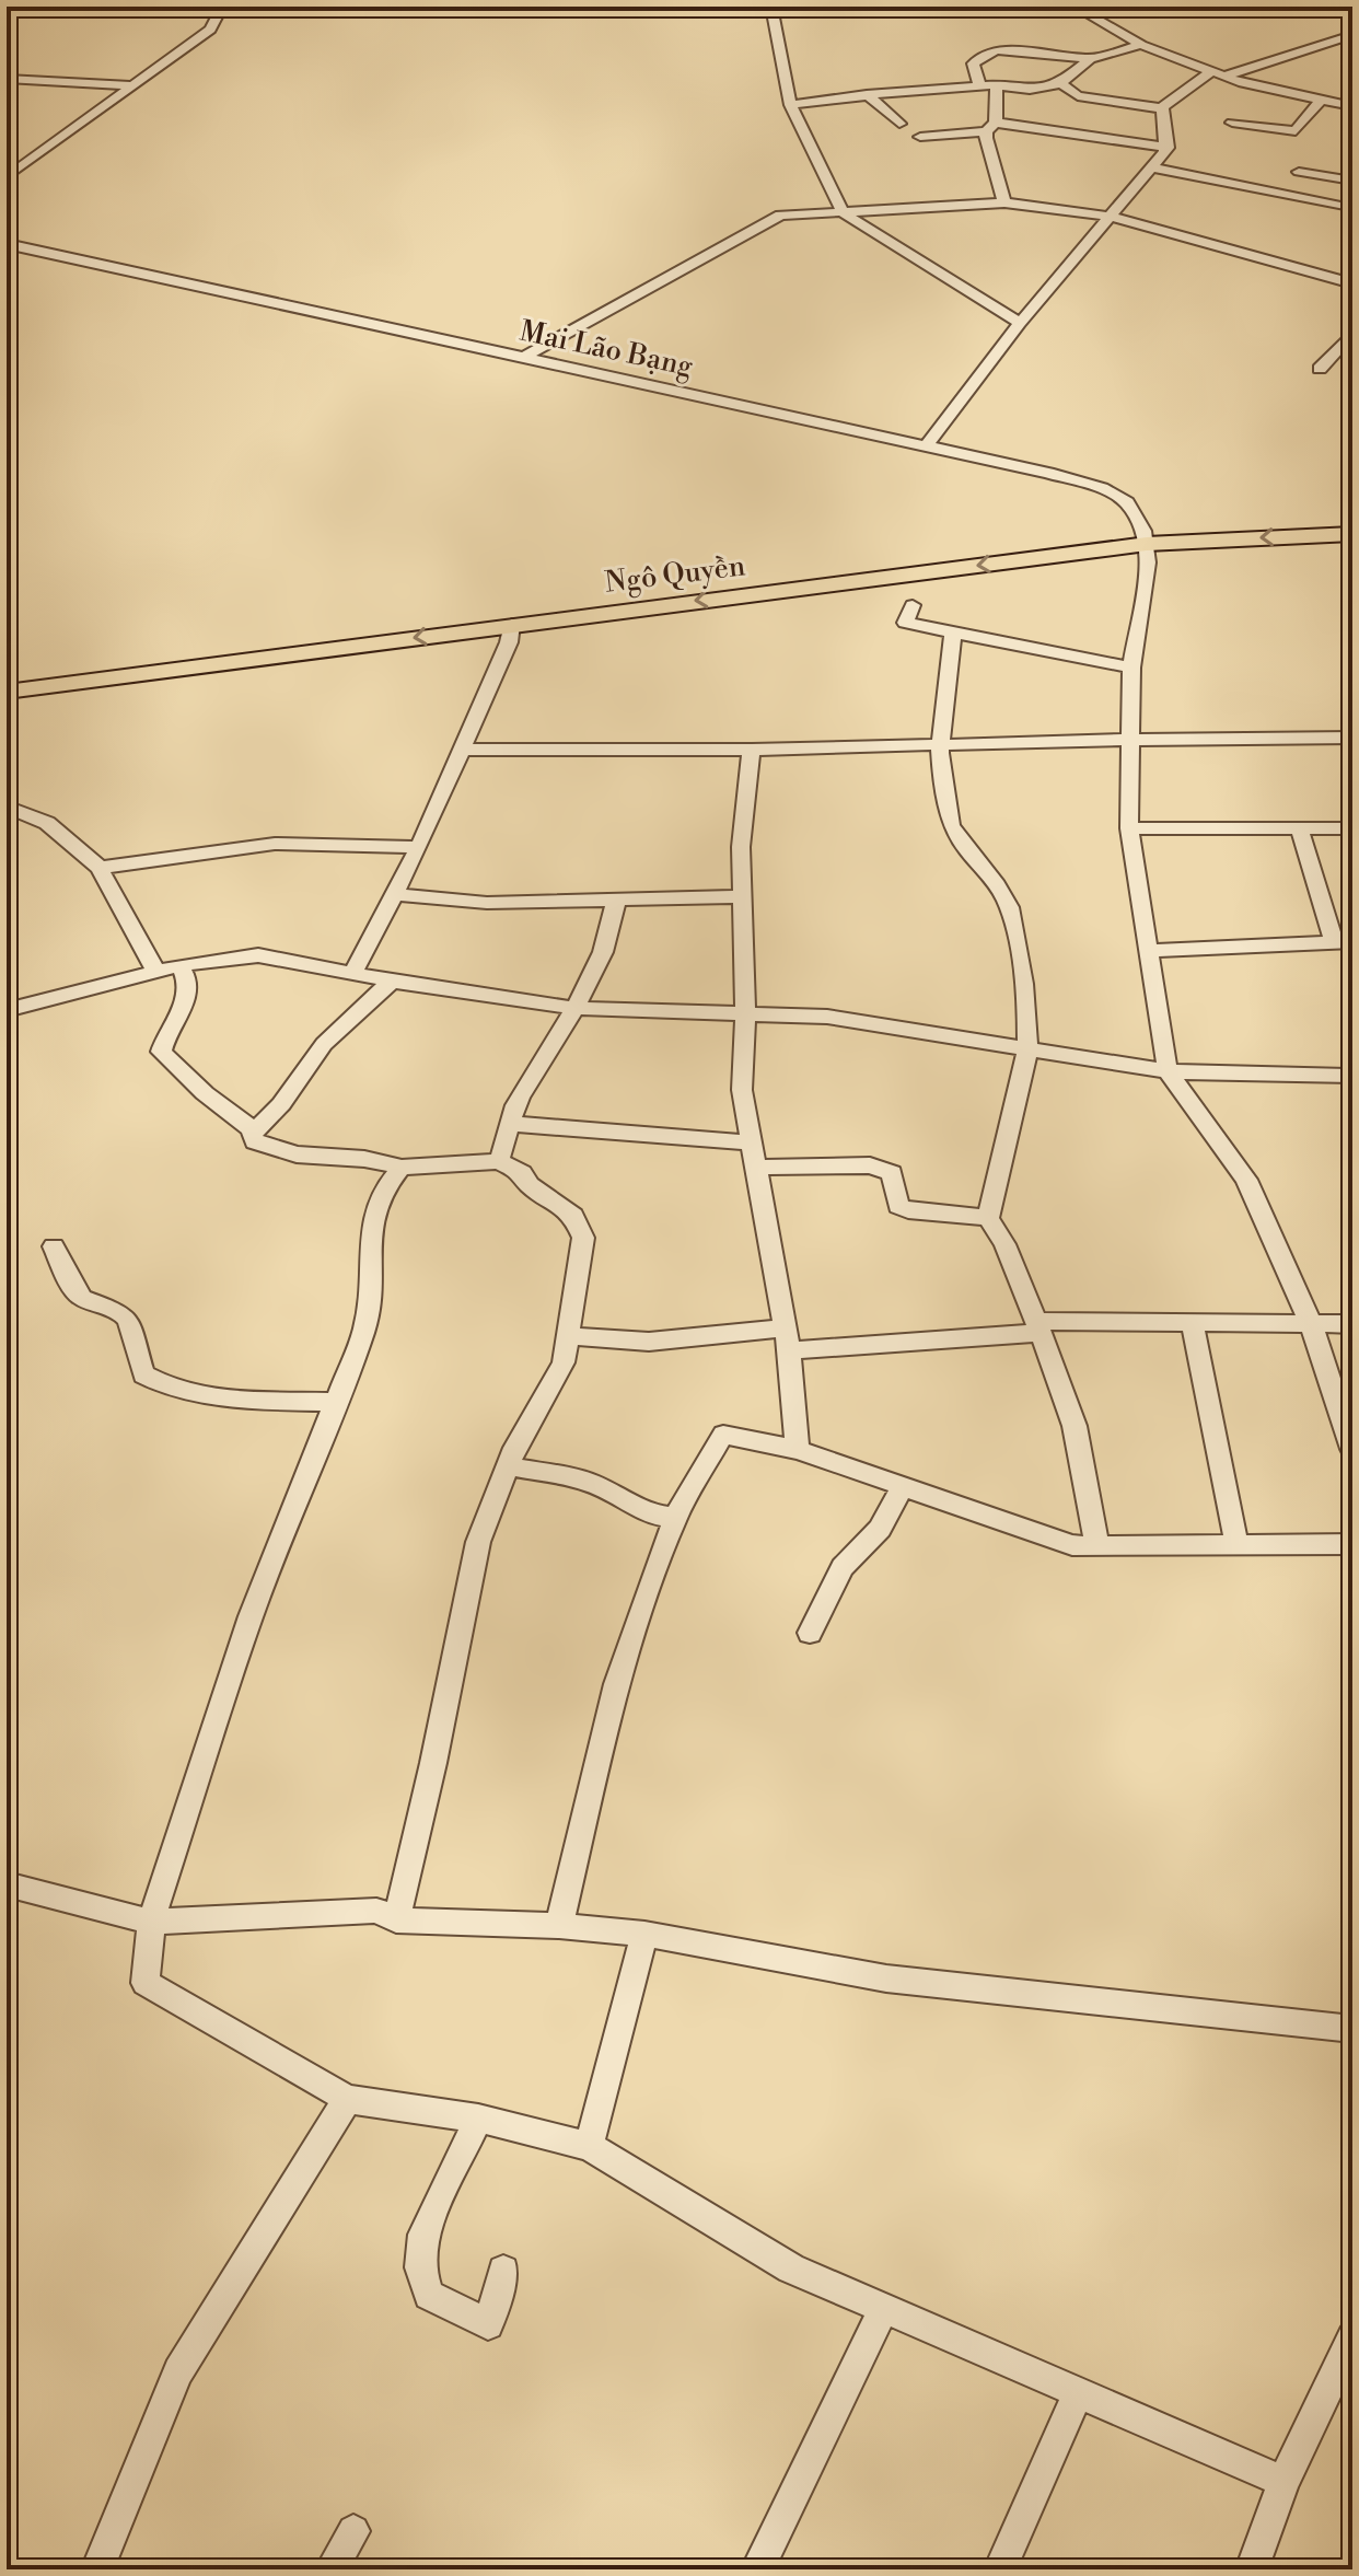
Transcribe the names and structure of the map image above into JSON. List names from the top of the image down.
{
  "streets": {
    "main road": ["Ngô Quyền"],
    "street": ["Mai Lão Bạng"]
  },
  "crossings": [
    ["Mai Lão Bạng", "Ngô Quyền"]
  ]
}
